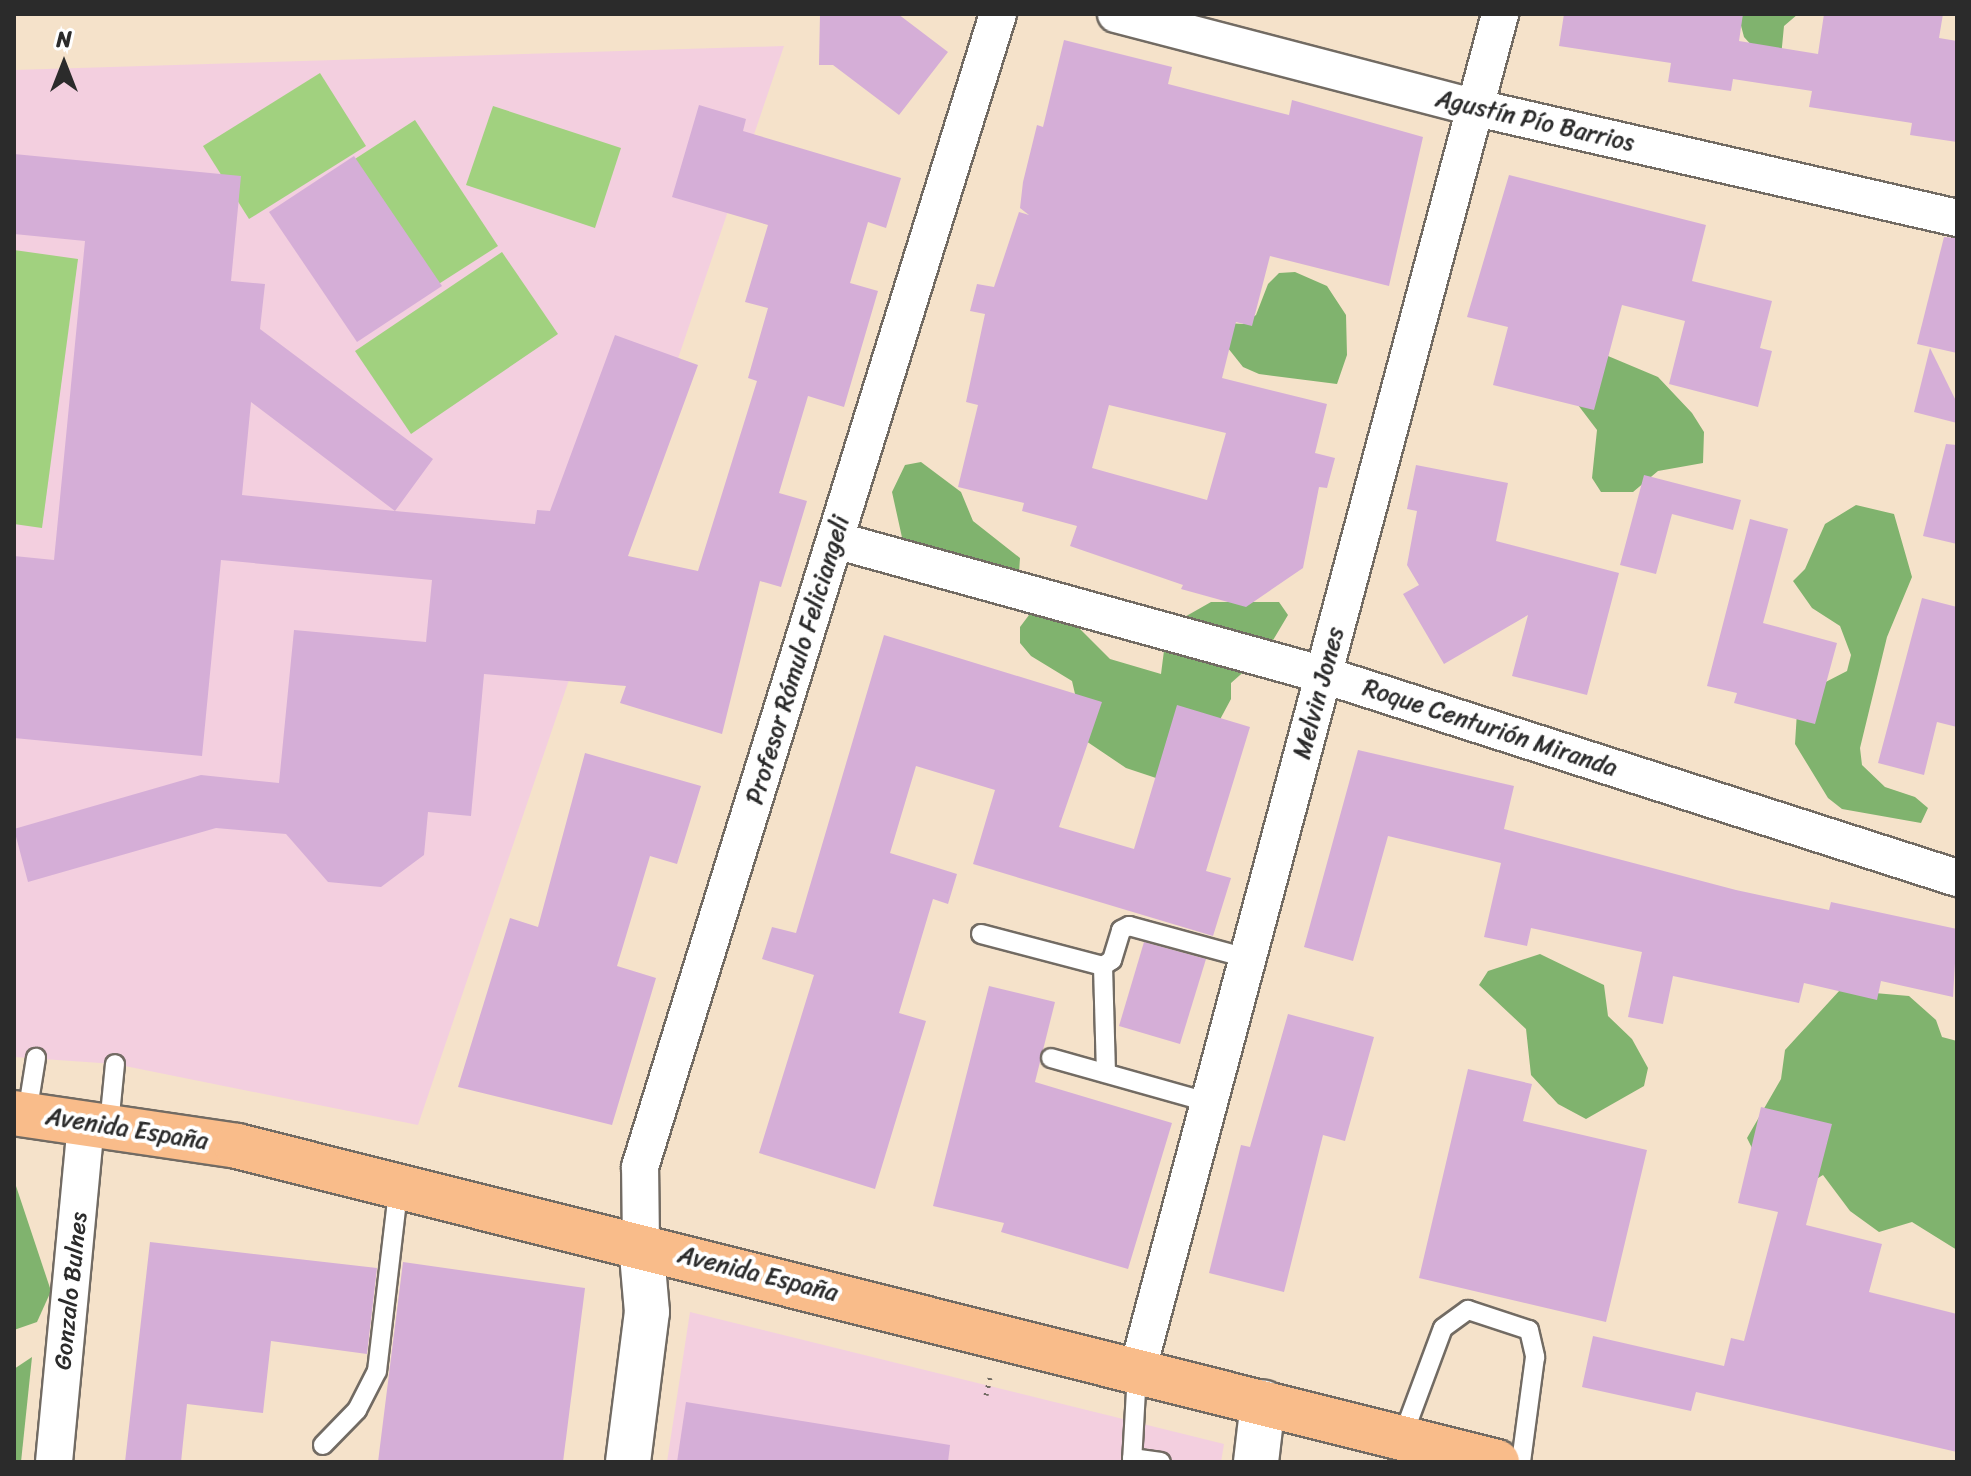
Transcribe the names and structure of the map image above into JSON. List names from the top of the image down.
{
  "streets": {
    "main road": ["Avenida España"],
    "street": [
      "Agustín Pío Barrios",
      "Profesor Rómulo Feliciangeli",
      "Melvin Jones",
      "Roque Centurión Miranda",
      "Gonzalo Bulnes"
    ]
  },
  "crossings": [
    ["Agustín Pío Barrios", "Melvin Jones"],
    ["Profesor Rómulo Feliciangeli", "Roque Centurión Miranda"],
    ["Profesor Rómulo Feliciangeli", "Avenida España"],
    ["Melvin Jones", "Roque Centurión Miranda"],
    ["Melvin Jones", "Avenida España"],
    ["Avenida España", "Gonzalo Bulnes"]
  ],
  "north": "top"
}
